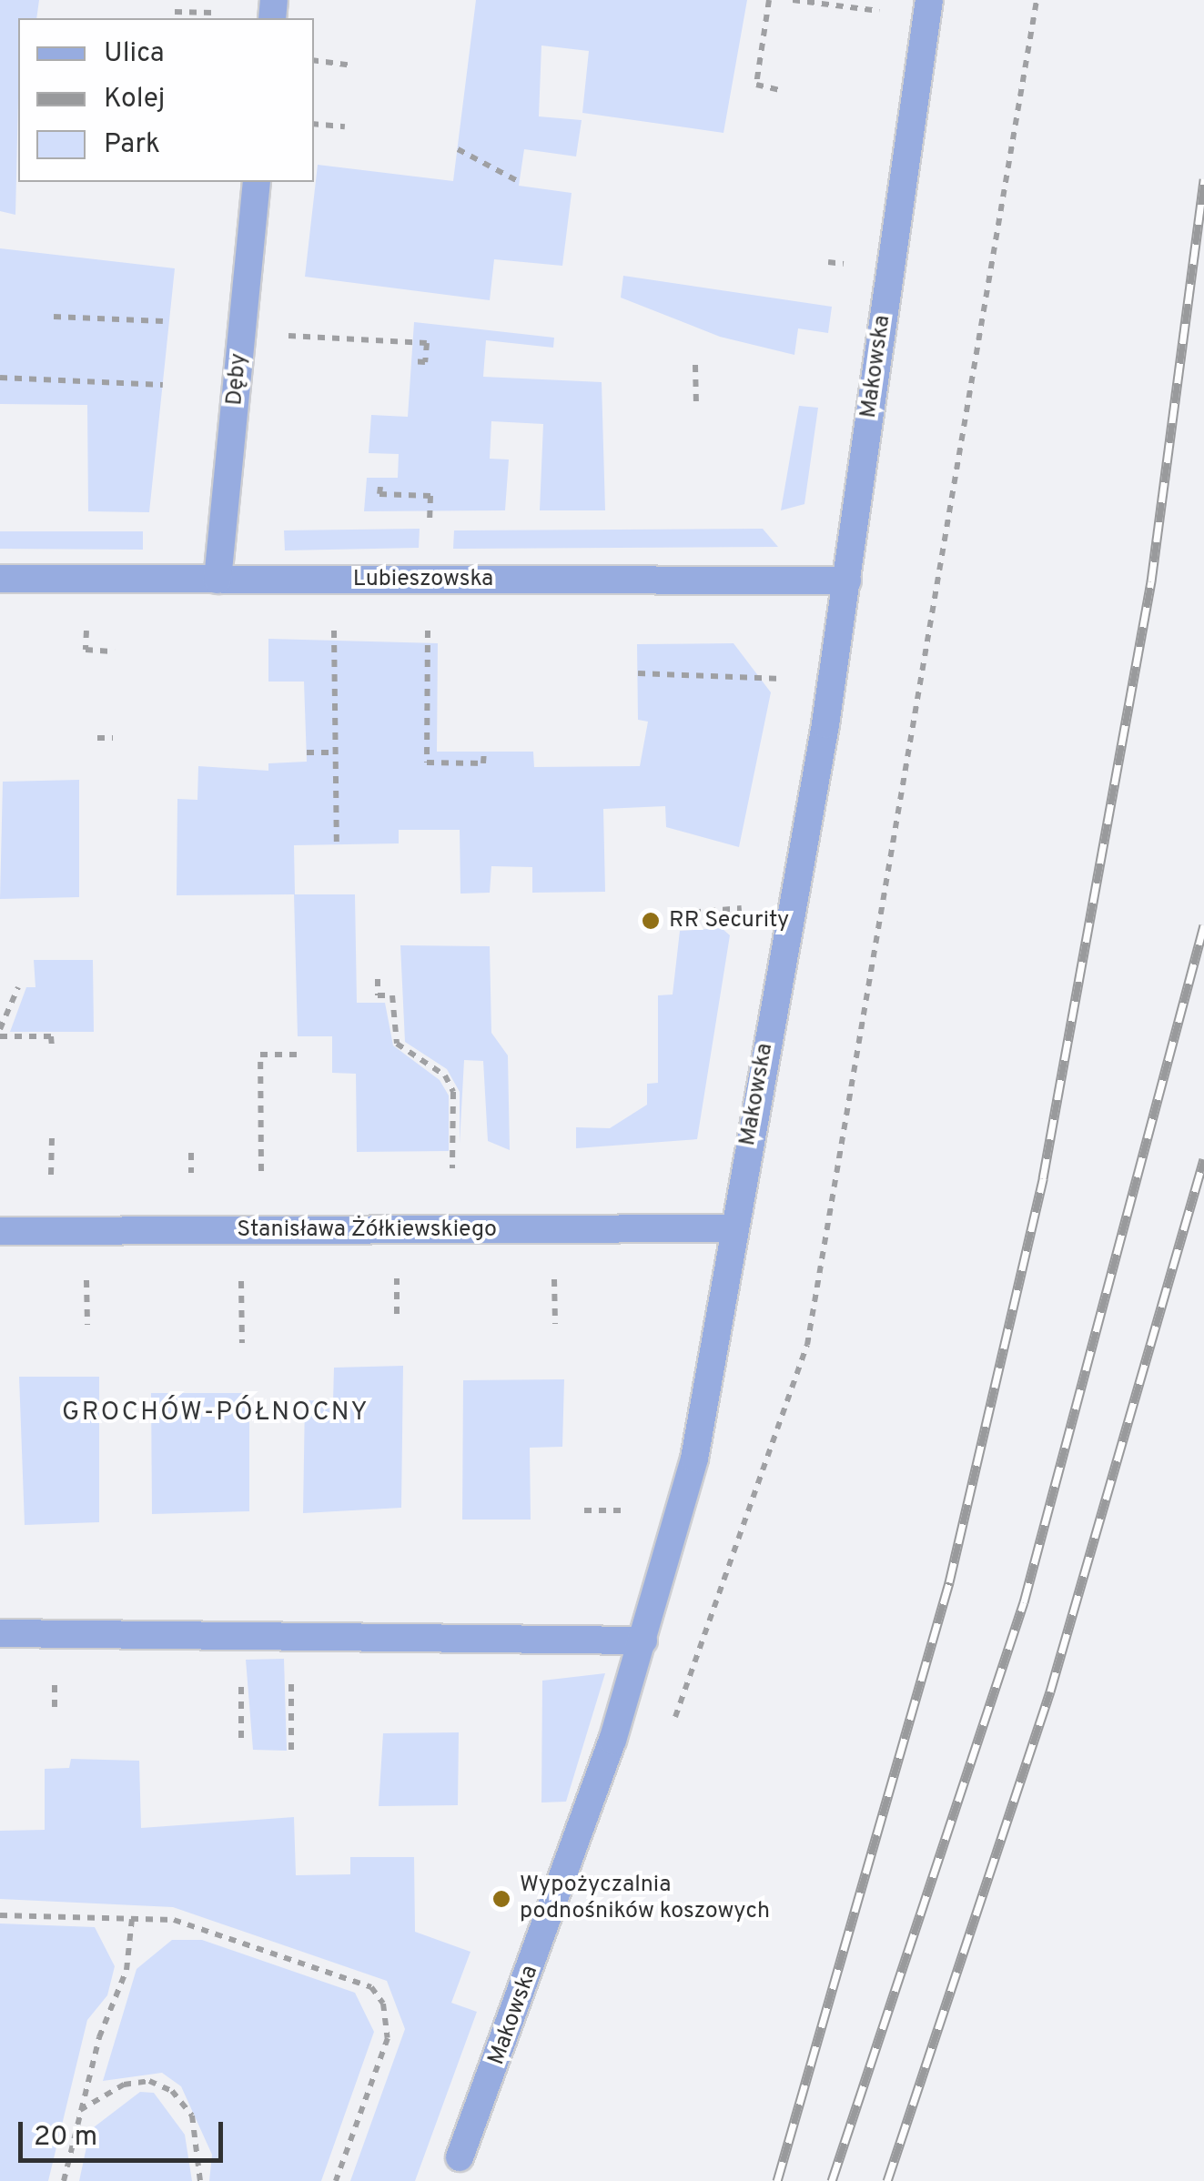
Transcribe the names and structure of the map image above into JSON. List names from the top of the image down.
{
  "streets": {
    "street": [
      "Makowska",
      "Dęby",
      "Lubieszowska",
      "Stanisława Żółkiewskiego"
    ]
  },
  "crossings": [
    ["Makowska", "Lubieszowska"],
    ["Makowska", "Stanisława Żółkiewskiego"],
    ["Dęby", "Lubieszowska"]
  ],
  "districts": ["GROCHÓW-PÓŁNOCNY"],
  "places": ["RR Security", "Wypożyczalnia podnośników koszowych"],
  "legend": ["Ulica", "Kolej", "Park"],
  "scale_bar": "20 m"
}
